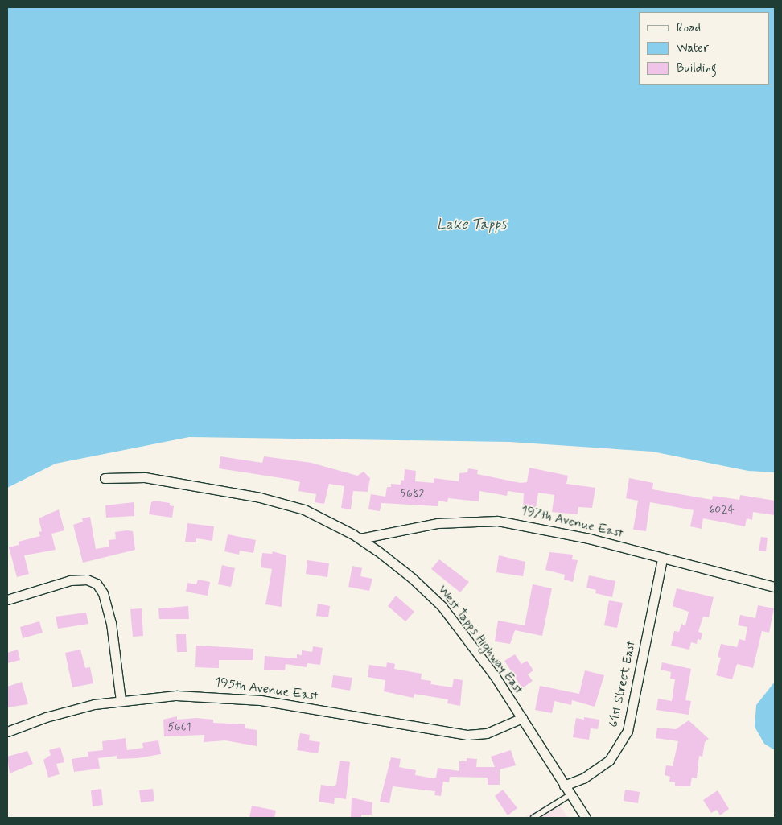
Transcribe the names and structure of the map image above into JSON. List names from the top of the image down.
{
  "streets": {
    "street": [
      "197th Avenue East",
      "West Tapps Highway East",
      "61st Street East",
      "195th Avenue East"
    ]
  },
  "crossings": [
    ["197th Avenue East", "West Tapps Highway East"],
    ["197th Avenue East", "61st Street East"],
    ["West Tapps Highway East", "61st Street East"],
    ["West Tapps Highway East", "195th Avenue East"]
  ],
  "water": ["Lake Tapps"],
  "house_numbers": ["5682", "6024", "5661"],
  "legend": ["Road", "Water", "Building"]
}
